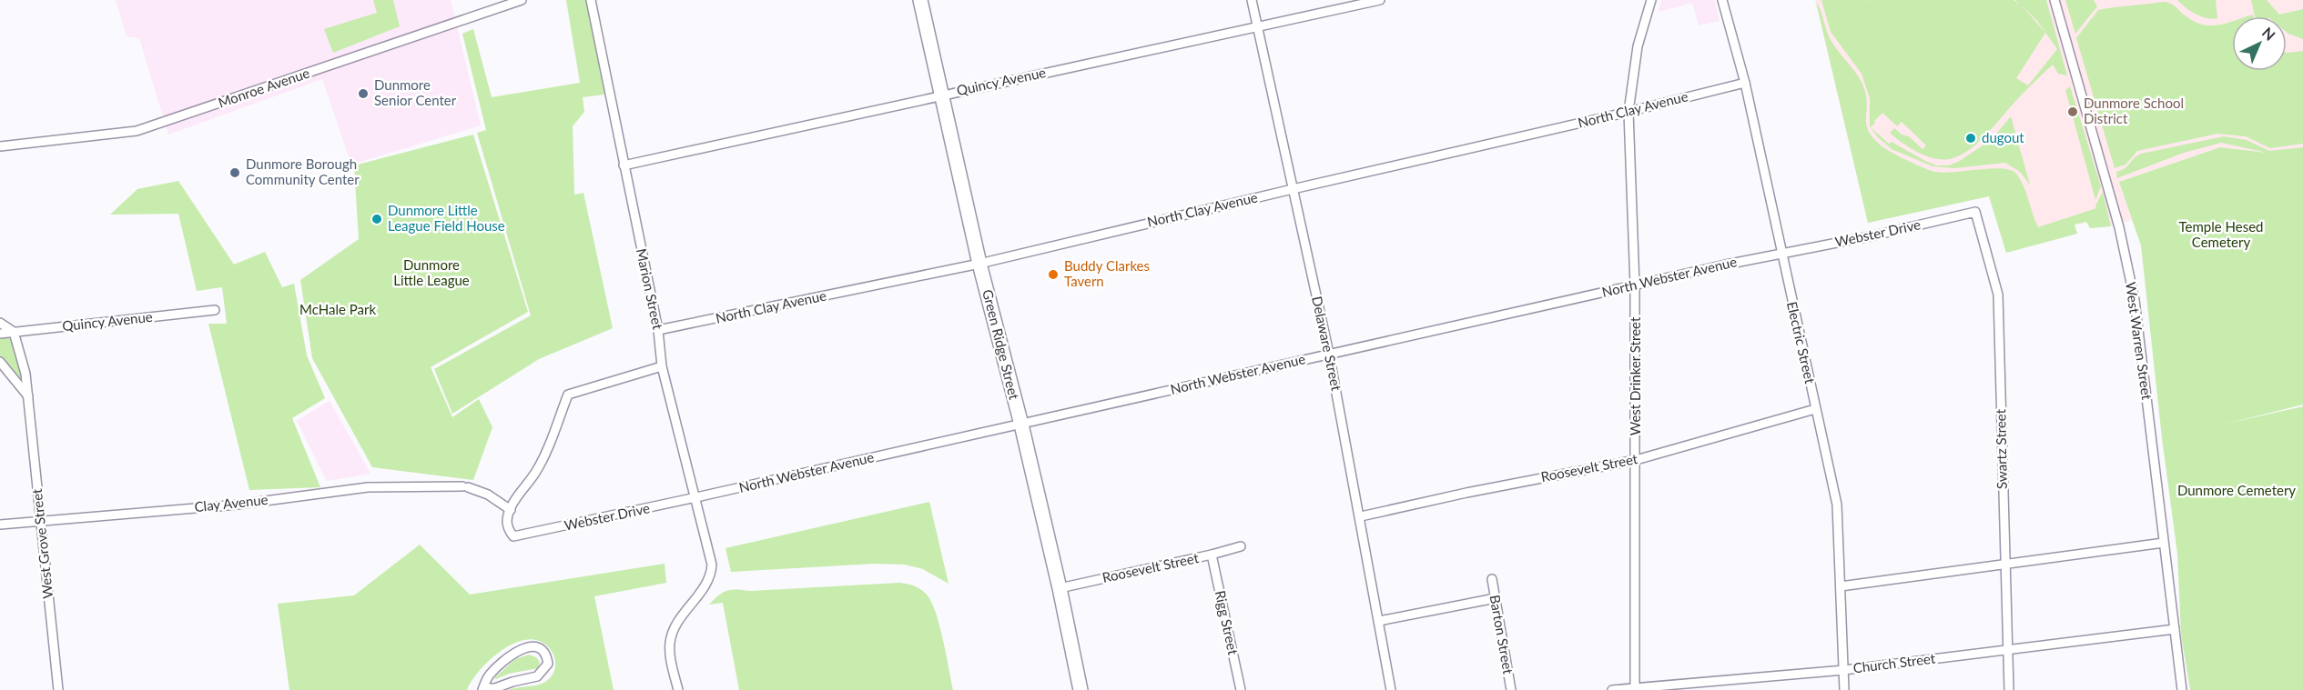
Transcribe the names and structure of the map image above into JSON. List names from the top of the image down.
{
  "streets": {
    "main road": ["Green Ridge Street"],
    "street": [
      "Quincy Avenue",
      "Monroe Avenue",
      "North Clay Avenue",
      "Webster Drive",
      "North Webster Avenue",
      "Marion Street",
      "West Warren Street",
      "Electric Street",
      "Delaware Street",
      "West Drinker Street",
      "Swartz Street",
      "Roosevelt Street",
      "Clay Avenue",
      "West Grove Street",
      "Rigg Street",
      "Barton Street",
      "Church Street"
    ]
  },
  "crossings": [
    ["Quincy Avenue", "Marion Street"],
    ["Quincy Avenue", "Delaware Street"],
    ["Quincy Avenue", "Green Ridge Street"],
    ["Quincy Avenue", "West Grove Street"],
    ["North Clay Avenue", "Marion Street"],
    ["North Clay Avenue", "Electric Street"],
    ["North Clay Avenue", "Delaware Street"],
    ["North Clay Avenue", "Green Ridge Street"],
    ["North Clay Avenue", "West Drinker Street"],
    ["Webster Drive", "North Webster Avenue"],
    ["Webster Drive", "Marion Street"],
    ["Webster Drive", "Electric Street"],
    ["Webster Drive", "Swartz Street"],
    ["Webster Drive", "Clay Avenue"],
    ["North Webster Avenue", "Marion Street"],
    ["North Webster Avenue", "Electric Street"],
    ["North Webster Avenue", "Delaware Street"],
    ["North Webster Avenue", "Green Ridge Street"],
    ["North Webster Avenue", "West Drinker Street"],
    ["West Warren Street", "Church Street"],
    ["Electric Street", "Roosevelt Street"],
    ["Electric Street", "Church Street"],
    ["Delaware Street", "Roosevelt Street"],
    ["Green Ridge Street", "Roosevelt Street"],
    ["West Drinker Street", "Roosevelt Street"],
    ["West Drinker Street", "Church Street"],
    ["Swartz Street", "Church Street"],
    ["Roosevelt Street", "Rigg Street"],
    ["Clay Avenue", "West Grove Street"]
  ],
  "parks": [
    "Temple Hesed Cemetery",
    "Dunmore Little League",
    "McHale Park",
    "Dunmore Cemetery"
  ],
  "places": [
    "Dunmore Senior Center",
    "Dunmore School District",
    "dugout",
    "Dunmore Borough Community Center",
    "Dunmore Little League Field House",
    "Buddy Clarkes Tavern"
  ],
  "north": "top right"
}
